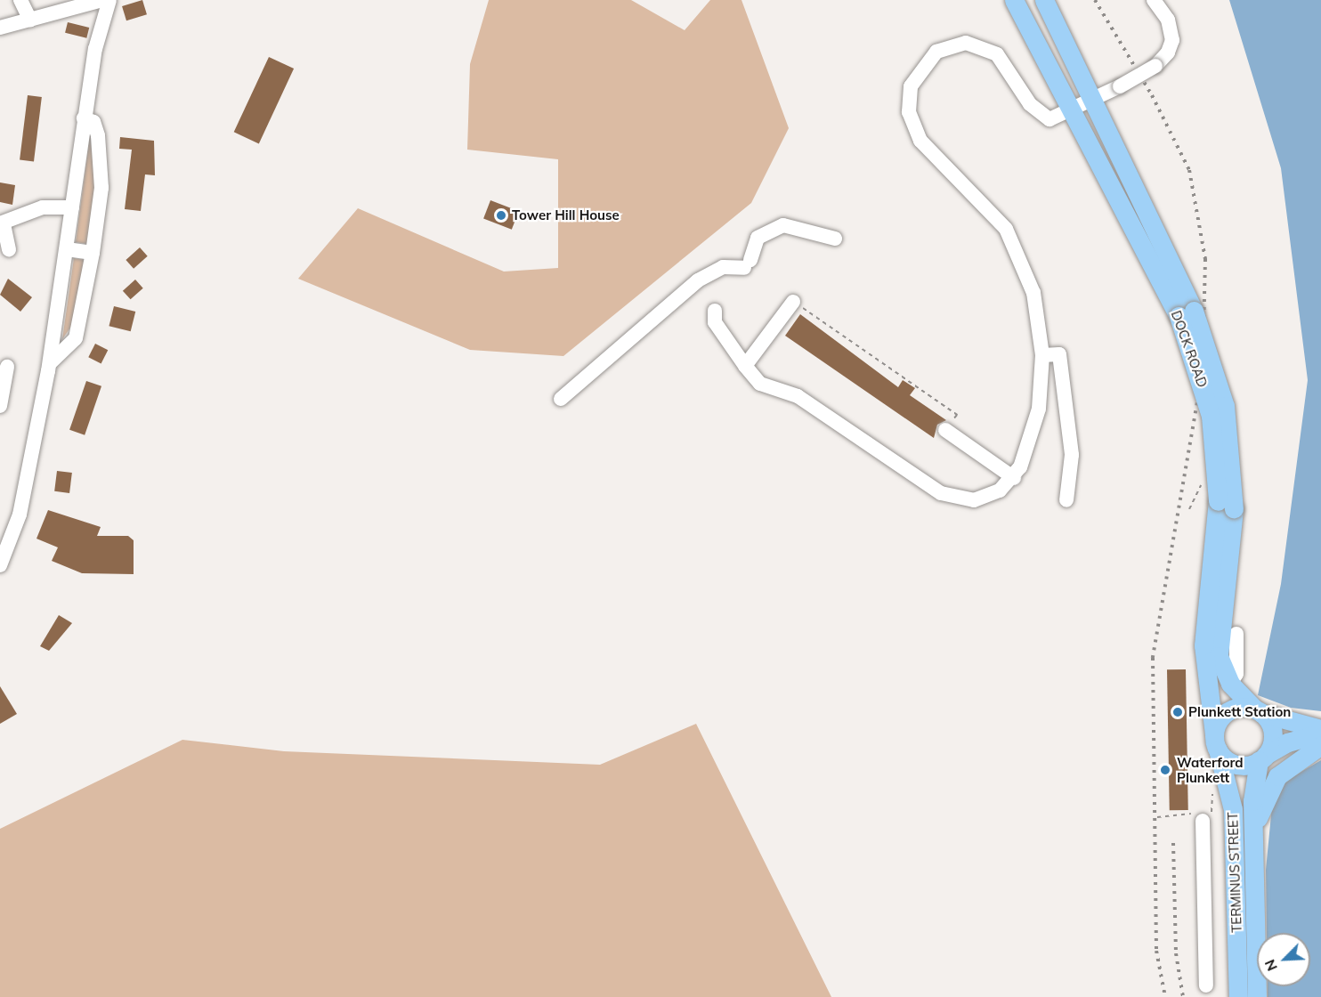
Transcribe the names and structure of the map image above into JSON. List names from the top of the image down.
{
  "streets": {
    "main road": ["DOCK ROAD", "TERMINUS STREET"]
  },
  "crossings": [
    ["DOCK ROAD", "TERMINUS STREET"]
  ],
  "places": ["Tower Hill House", "Plunkett Station", "Waterford Plunkett"],
  "north": "bottom left"
}
